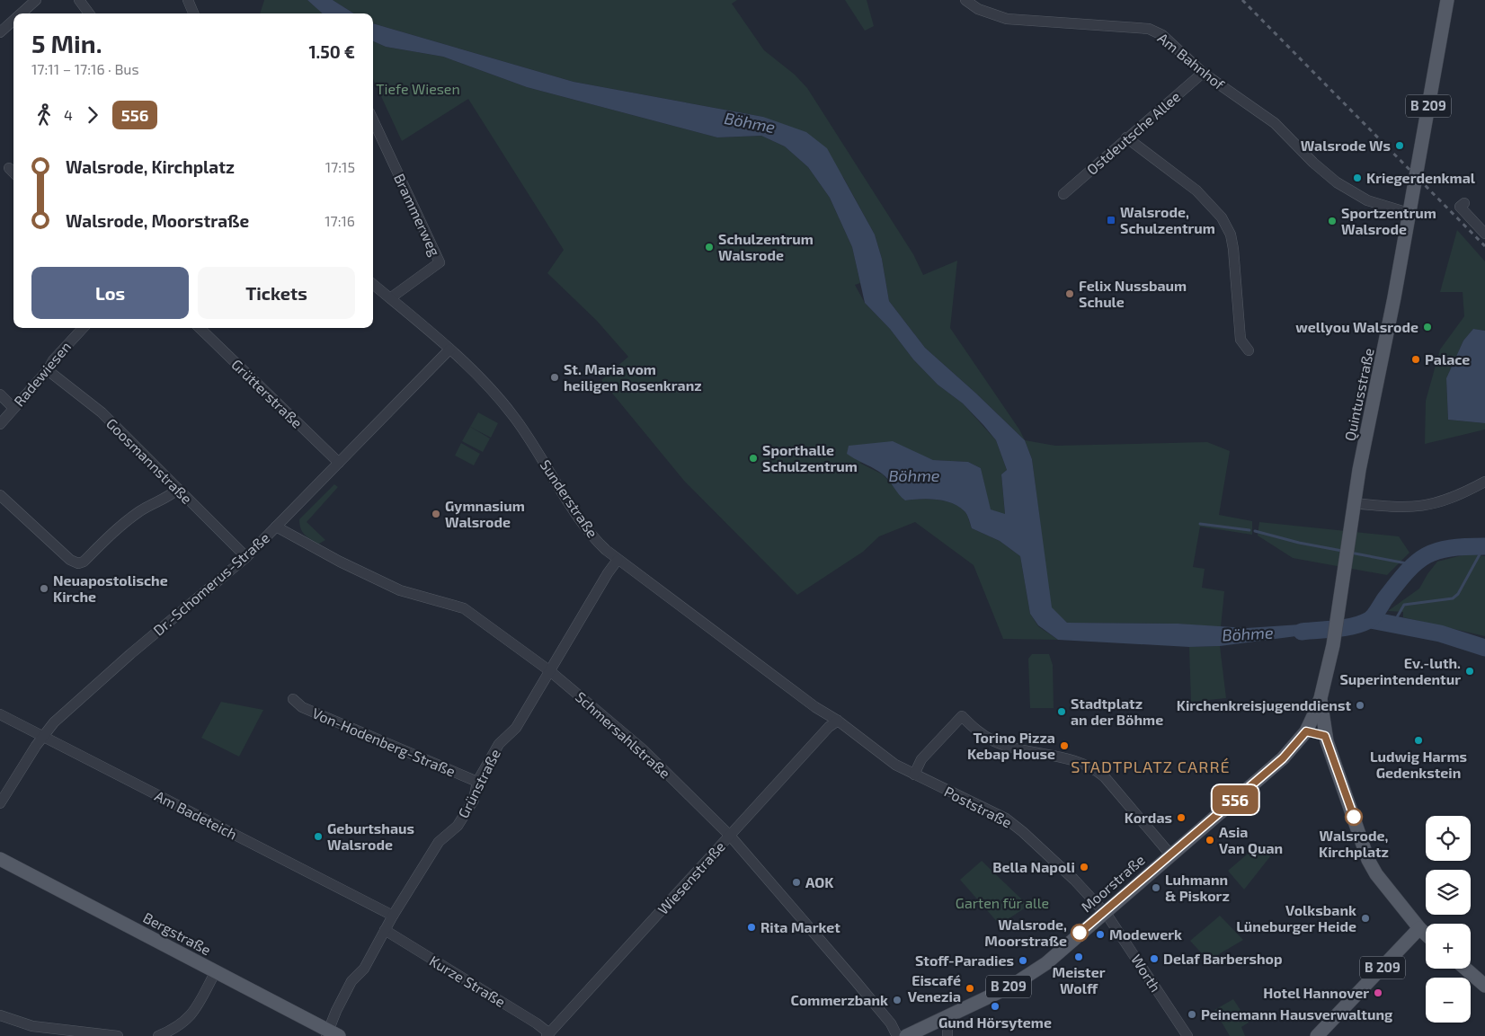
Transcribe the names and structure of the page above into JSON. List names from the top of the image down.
{
  "streets": {
    "main road": [
      "B 209",
      "Quintusstraße",
      "Moorstraße",
      "Bergstraße"
    ],
    "street": [
      "Am Bahnhof",
      "Ostdeutsche Allee",
      "Brammerweg",
      "Radewiesen",
      "Grütterstraße",
      "Goosmannstraße",
      "Sunderstraße",
      "Dr.-Schomerus-Straße",
      "Schmersahlstraße",
      "Von-Hodenberg-Straße",
      "Grünstraße",
      "Poststraße",
      "Am Badeteich",
      "Wiesenstraße",
      "Worth",
      "Kurze Straße"
    ]
  },
  "crossings": [
    ["Am Bahnhof", "Ostdeutsche Allee"],
    ["Am Bahnhof", "Quintusstraße"],
    ["B 209", "Quintusstraße"],
    ["B 209", "Moorstraße"],
    ["Brammerweg", "Sunderstraße"],
    ["Radewiesen", "Goosmannstraße"],
    ["Grütterstraße", "Dr.-Schomerus-Straße"],
    ["Quintusstraße", "Moorstraße"],
    ["Goosmannstraße", "Dr.-Schomerus-Straße"],
    ["Sunderstraße", "Dr.-Schomerus-Straße"],
    ["Sunderstraße", "Grünstraße"],
    ["Sunderstraße", "Poststraße"],
    ["Sunderstraße", "Wiesenstraße"],
    ["Dr.-Schomerus-Straße", "Schmersahlstraße"],
    ["Dr.-Schomerus-Straße", "Am Badeteich"],
    ["Schmersahlstraße", "Grünstraße"],
    ["Schmersahlstraße", "Wiesenstraße"],
    ["Von-Hodenberg-Straße", "Grünstraße"],
    ["Grünstraße", "Am Badeteich"],
    ["Grünstraße", "Bergstraße"],
    ["Grünstraße", "Kurze Straße"],
    ["Poststraße", "Wiesenstraße"],
    ["Poststraße", "Moorstraße"],
    ["Poststraße", "Worth"],
    ["Wiesenstraße", "Kurze Straße"],
    ["Moorstraße", "Worth"]
  ],
  "districts": ["STADTPLATZ CARRÉ"],
  "water": ["Böhme"],
  "parks": ["Tiefe Wiesen", "Garten für alle"],
  "places": {
    "other": [
      "Walsrode Ws",
      "Kriegerdenkmal",
      "Sportzentrum Walsrode",
      "Schulzentrum Walsrode",
      "Felix Nussbaum Schule",
      "wellyou Walsrode",
      "Palace",
      "St. Maria vom heiligen Rosenkranz",
      "Sporthalle Schulzentrum",
      "Gymnasium Walsrode",
      "Neuapostolische Kirche",
      "Ev.-luth. Superintendentur",
      "Kirchenkreisjugenddienst",
      "Stadtplatz an der Böhme",
      "Ludwig Harms Gedenkstein",
      "Torino Pizza Kebap House",
      "Walsrode, Kirchplatz",
      "Kordas",
      "Geburtshaus Walsrode",
      "Asia Van Quan",
      "Bella Napoli",
      "AOK",
      "Luhmann & Piskorz",
      "Volksbank Lüneburger Heide",
      "Rita Market",
      "Walsrode, Moorstraße",
      "Modewerk",
      "Meister Wolff",
      "Delaf Barbershop",
      "Stoff-Paradies",
      "Eiscafé Venezia",
      "Hotel Hannover",
      "Commerzbank",
      "Gund Hörsyteme",
      "Peinemann Hausverwaltung"
    ],
    "transit": ["Walsrode, Schulzentrum"]
  },
  "lines": ["bus line 556"],
  "page": {
    "on_map": "556",
    "heading": ["5 Min.", "17:11 – 17:16 · Bus", "1.50 €"],
    "legs": ["4", "556"],
    "list": [
      {
        "name": "Walsrode, Kirchplatz",
        "value": "17:15"
      },
      {
        "name": "Walsrode, Moorstraße",
        "value": "17:16"
      }
    ],
    "buttons": ["Los", "Tickets"],
    "map_buttons": ["+", "−"]
  }
}
